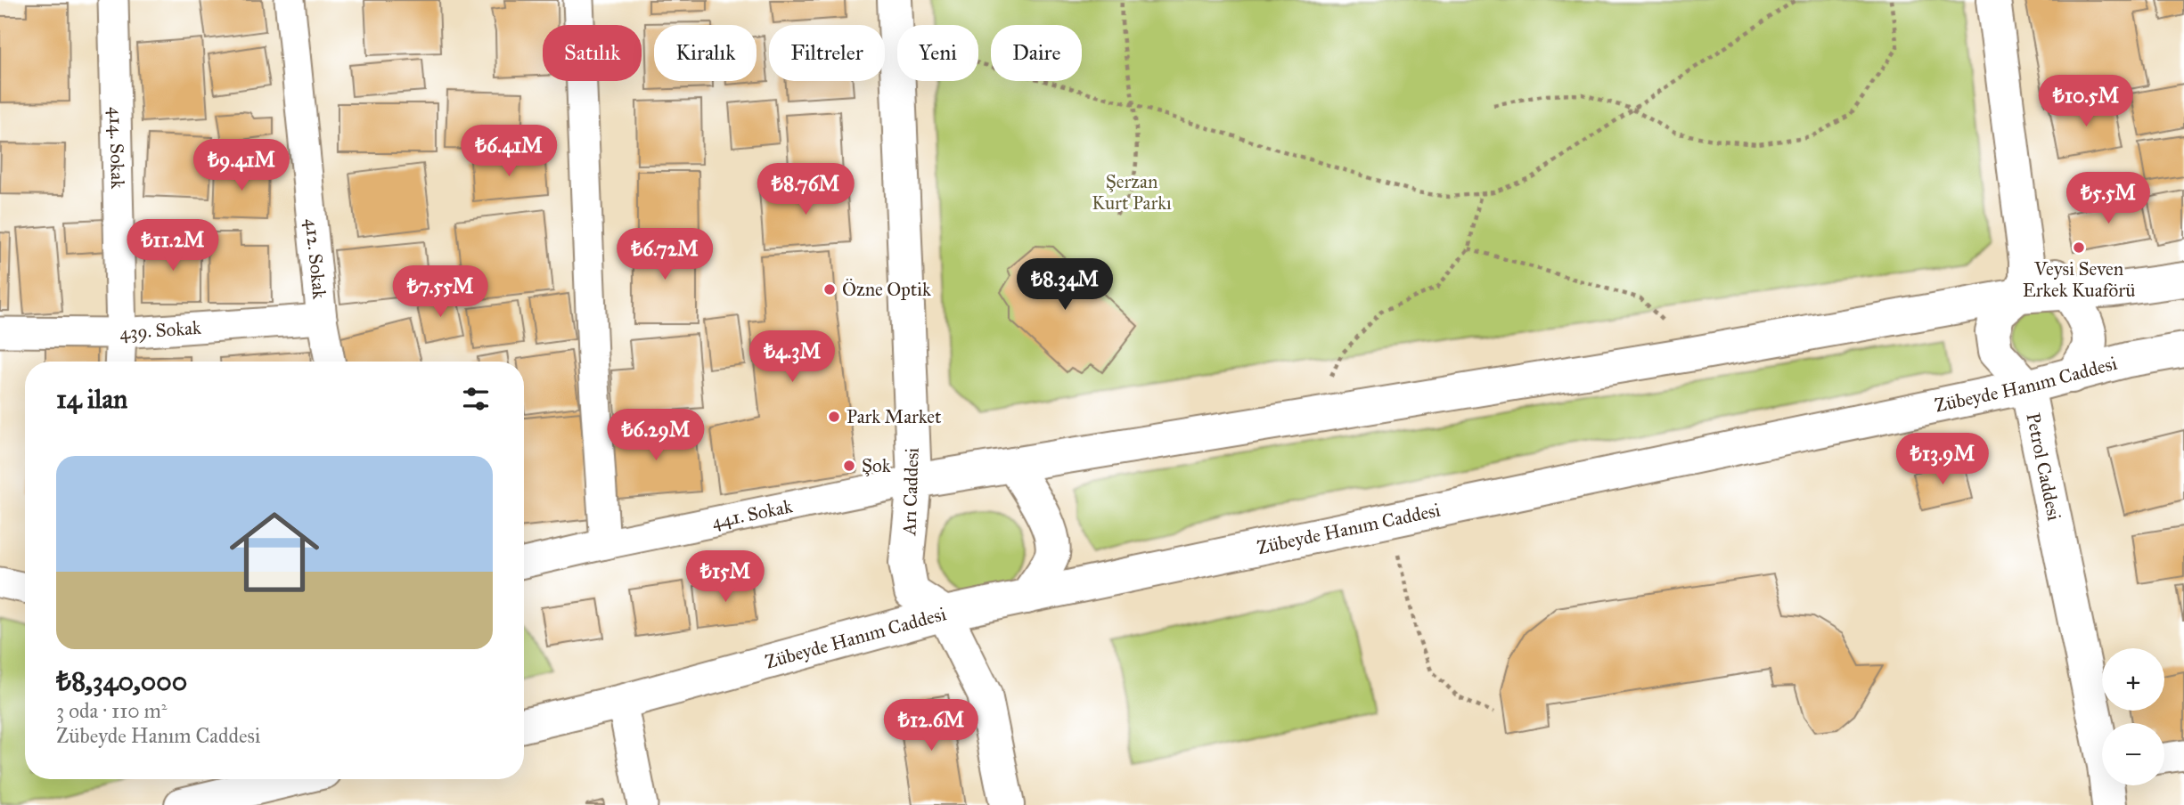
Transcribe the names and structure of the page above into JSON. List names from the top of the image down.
{
  "streets": {
    "street": [
      "414. Sokak",
      "412. Sokak",
      "439. Sokak",
      "Zübeyde Hanım Caddesi",
      "Petrol Caddesi",
      "Arı Caddesi",
      "441. Sokak"
    ]
  },
  "crossings": [
    ["414. Sokak", "439. Sokak"],
    ["412. Sokak", "439. Sokak"],
    ["Zübeyde Hanım Caddesi", "Petrol Caddesi"],
    ["Zübeyde Hanım Caddesi", "Arı Caddesi"],
    ["Zübeyde Hanım Caddesi", "441. Sokak"],
    ["Arı Caddesi", "441. Sokak"]
  ],
  "parks": ["Şerzan Kurt Parkı"],
  "places": [
    "Veysi Seven Erkek Kuaförü",
    "Özne Optik",
    "Park Market",
    "Şok"
  ],
  "page": {
    "chip": [
      "Satılık",
      "Kiralık",
      "Filtreler",
      "Yeni",
      "Daire"
    ],
    "price": [
      "₺10.5M",
      "₺6.41M",
      "₺9.41M",
      "₺8.76M",
      "₺5.5M",
      "₺11.2M",
      "₺6.72M",
      "₺8.34M",
      "₺7.55M",
      "₺4.3M",
      "₺6.29M",
      "₺13.9M",
      "₺15M",
      "₺12.6M"
    ],
    "heading": "14 ilan",
    "list": [
      {
        "name": "₺8,340,000",
        "note": "3 oda · 110 m² · Zübeyde Hanım Caddesi"
      }
    ],
    "map_buttons": ["+", "−"]
  }
}
